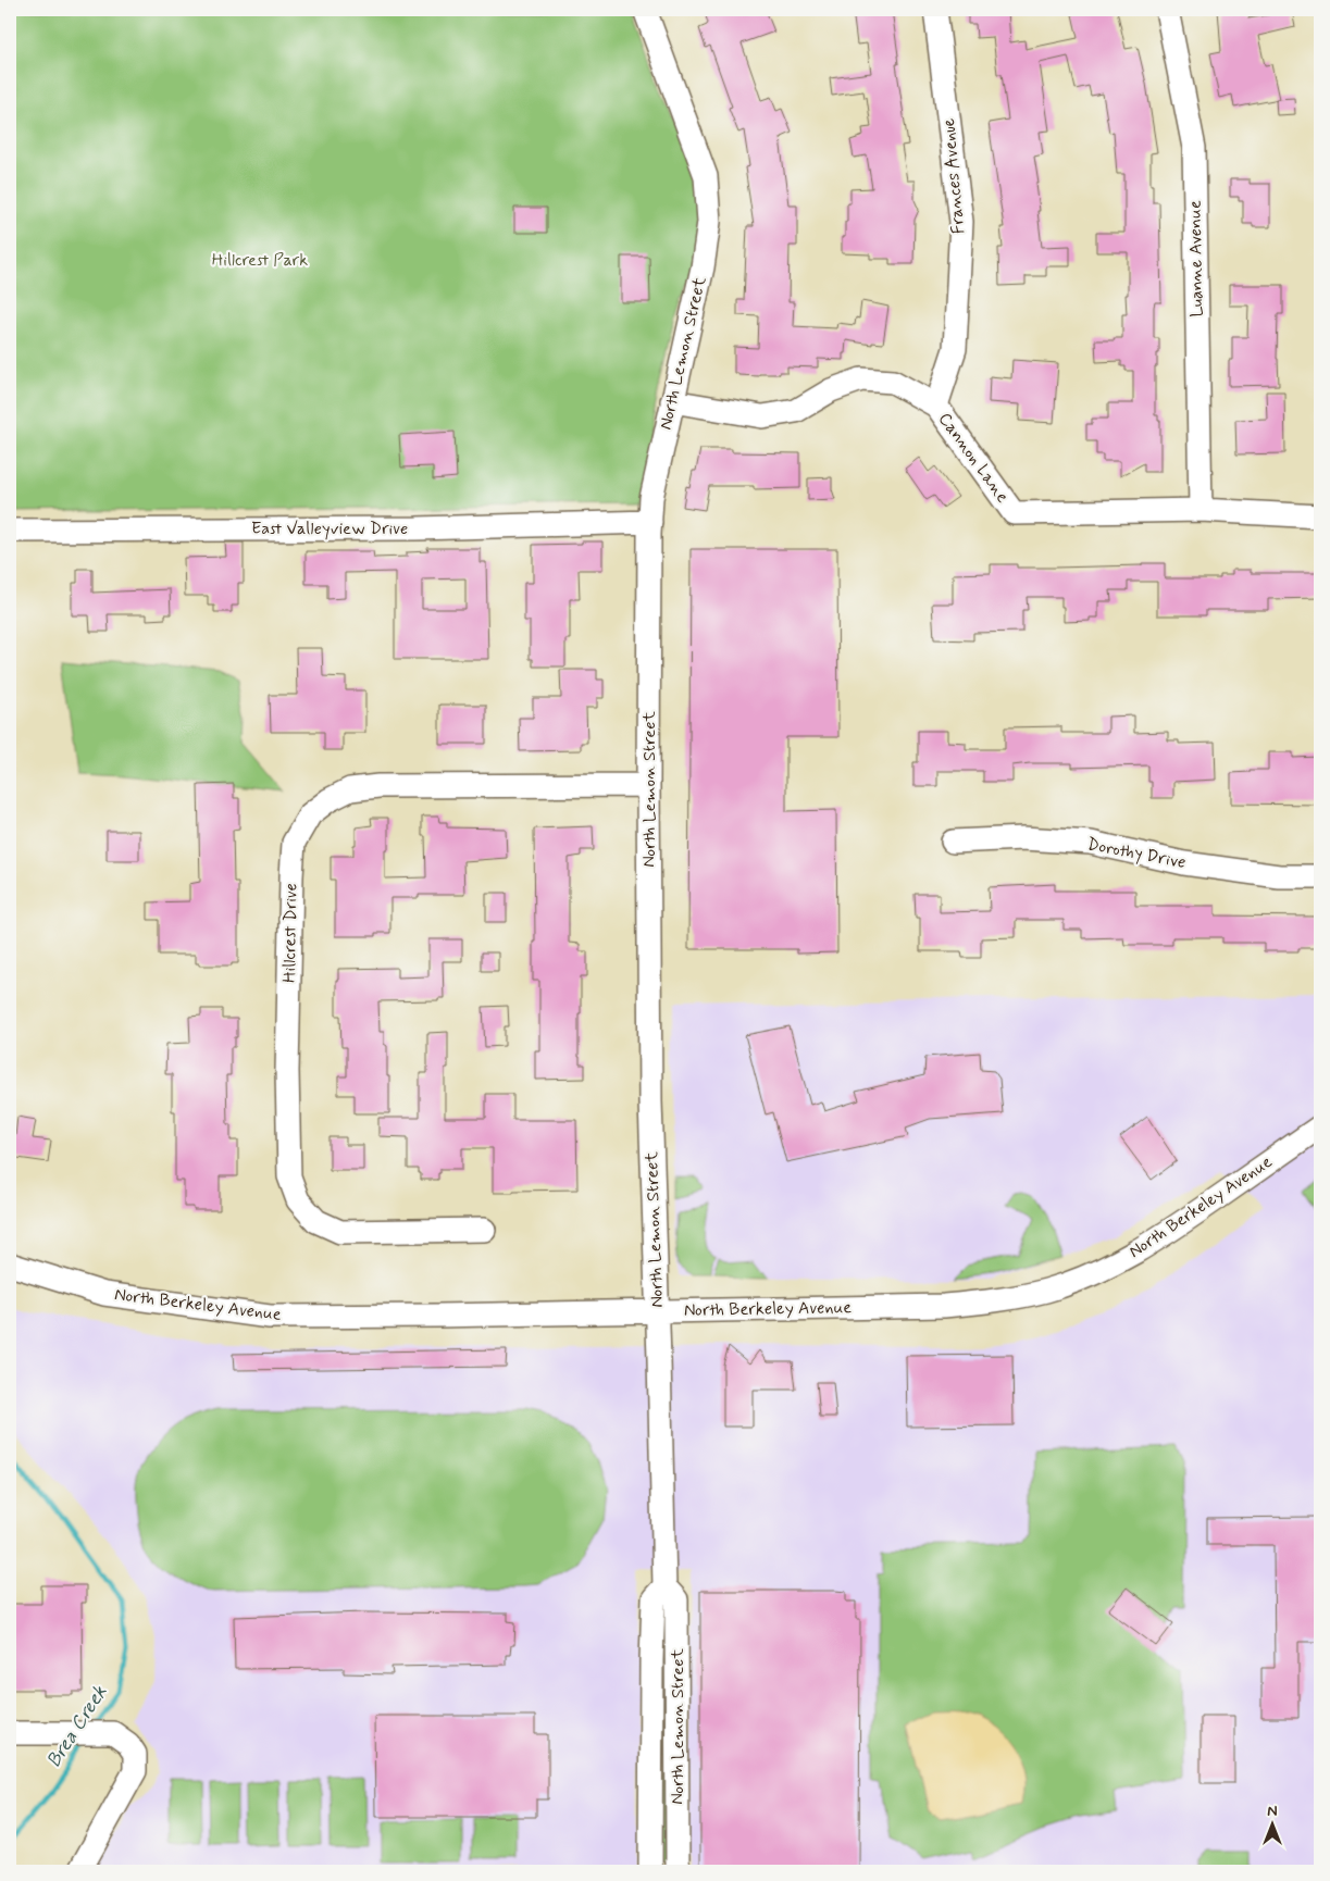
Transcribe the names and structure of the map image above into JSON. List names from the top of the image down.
{
  "streets": {
    "street": [
      "Frances Avenue",
      "Luanne Avenue",
      "North Lemon Street",
      "Cannon Lane",
      "East Valleyview Drive",
      "Dorothy Drive",
      "Hillcrest Drive",
      "North Berkeley Avenue"
    ]
  },
  "crossings": [
    ["Frances Avenue", "Cannon Lane"],
    ["Luanne Avenue", "Cannon Lane"],
    ["North Lemon Street", "Cannon Lane"],
    ["North Lemon Street", "East Valleyview Drive"],
    ["North Lemon Street", "Hillcrest Drive"],
    ["North Lemon Street", "North Berkeley Avenue"]
  ],
  "water": ["Brea Creek"],
  "parks": ["Hillcrest Park"],
  "north": "top"
}
